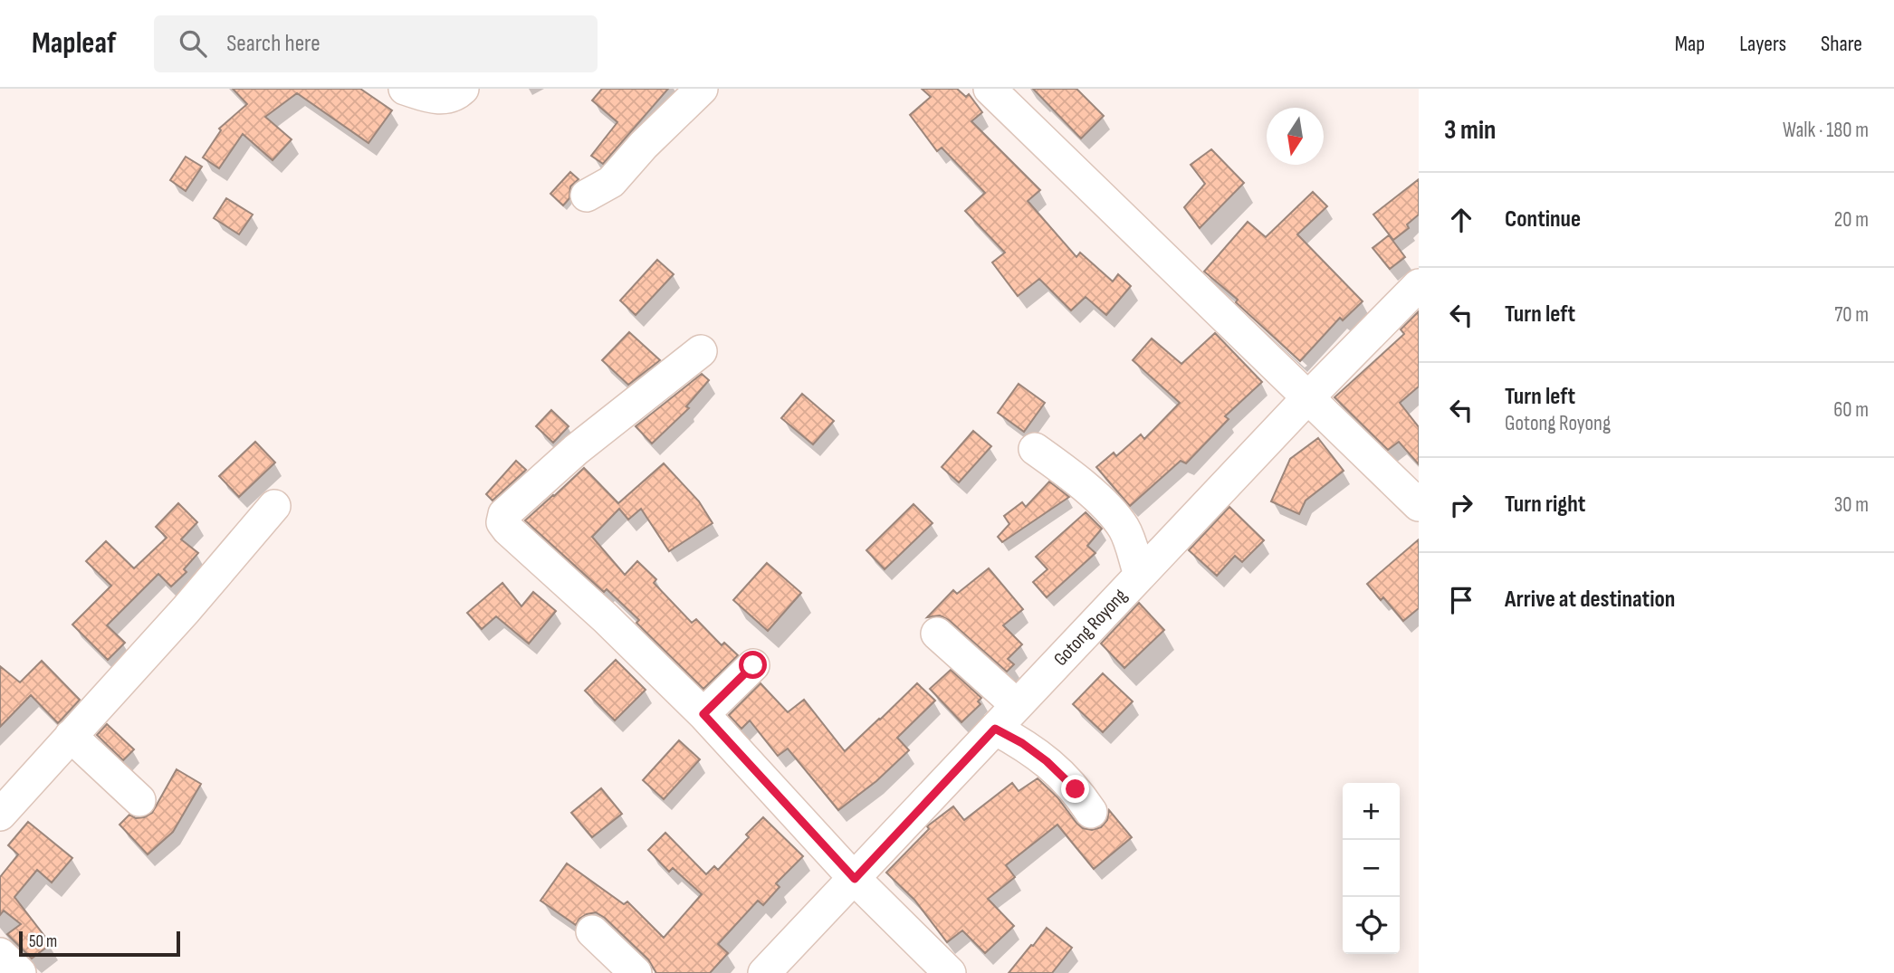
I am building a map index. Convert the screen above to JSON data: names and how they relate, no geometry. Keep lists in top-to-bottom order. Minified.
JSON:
{"streets":{"street":["Gotong Royong"]},"scale_bar":"50 m","north":"bottom","page":{"header":"Mapleaf","search":"Search here","nav":["Map","Layers","Share"],"heading":["3 min","Walk · 180 m"],"list":[["Continue","20 m"],["Turn left","70 m"],["Turn left","Gotong Royong","60 m"],["Turn right","30 m"],"Arrive at destination"],"map_buttons":["+","−"],"scale":"50 m"}}
